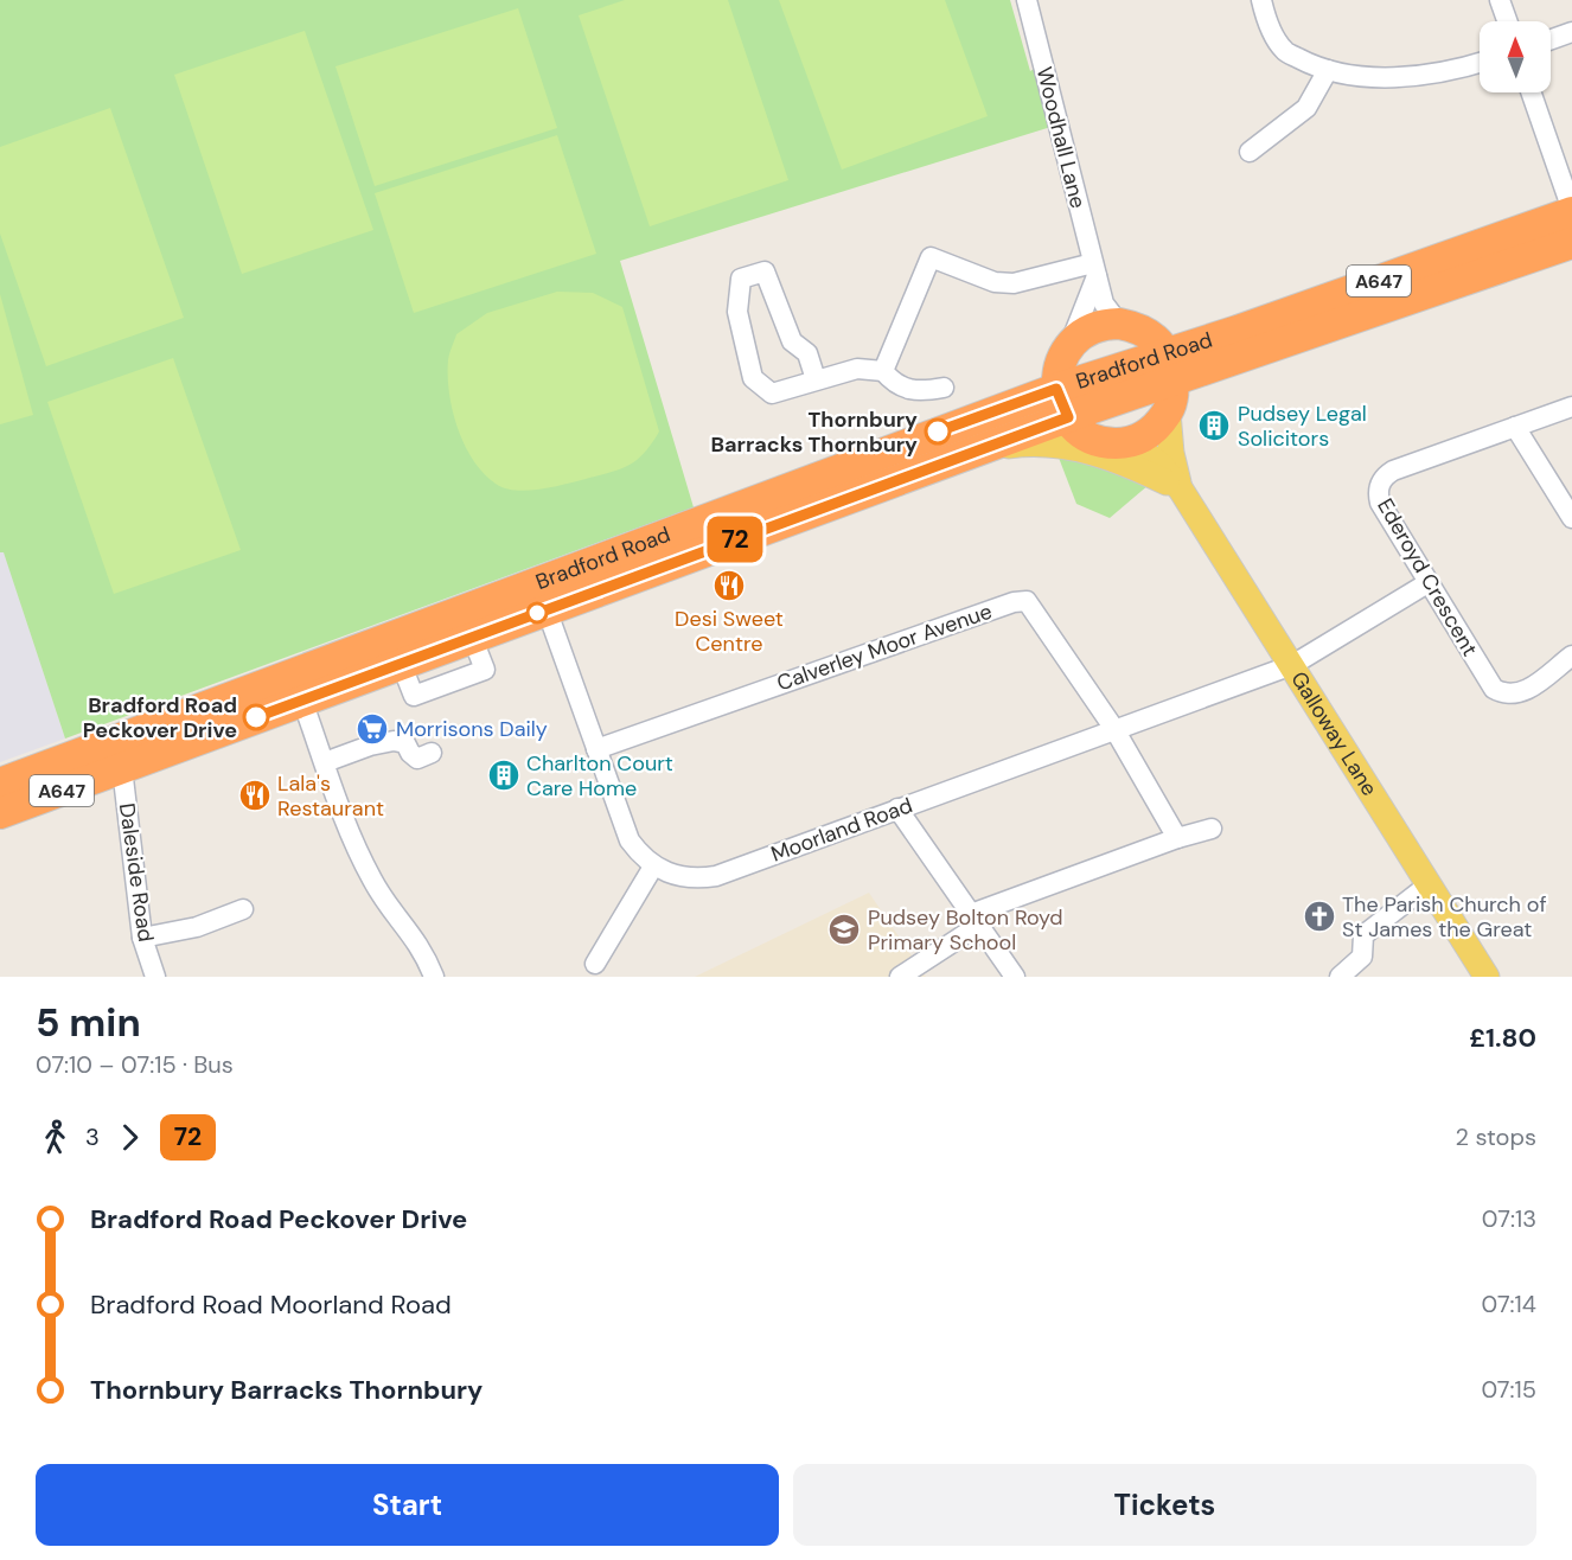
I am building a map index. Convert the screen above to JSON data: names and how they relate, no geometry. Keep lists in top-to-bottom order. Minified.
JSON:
{"streets":{"highway":["A647","Bradford Road"],"main road":["Galloway Lane"],"street":["Woodhall Lane","Ederoyd Crescent","Calverley Moor Avenue","Moorland Road","Daleside Road"]},"crossings":[["Bradford Road","Moorland Road"],["Bradford Road","Daleside Road"],["Ederoyd Crescent","Moorland Road"],["Calverley Moor Avenue","Moorland Road"],["Galloway Lane","Moorland Road"]],"places":{"building":["Pudsey Legal Solicitors","Charlton Court Care Home"],"other":["Thornbury Barracks Thornbury","Bradford Road Peckover Drive"],"restaurant":["Desi Sweet Centre","Lala's Restaurant"],"supermarket":["Morrisons Daily"],"church":["The Parish Church of St James the Great"],"school or university":["Pudsey Bolton Royd Primary School"]},"lines":["bus line 72"],"north":"top","page":{"on_map":"72","heading":["5 min","07:10 – 07:15 · Bus","£1.80"],"legs":["3","72","2 stops"],"list":[{"name":"Bradford Road Peckover Drive","value":"07:13"},{"name":"Bradford Road Moorland Road","value":"07:14"},{"name":"Thornbury Barracks Thornbury","value":"07:15"}],"buttons":["Start","Tickets"]}}
